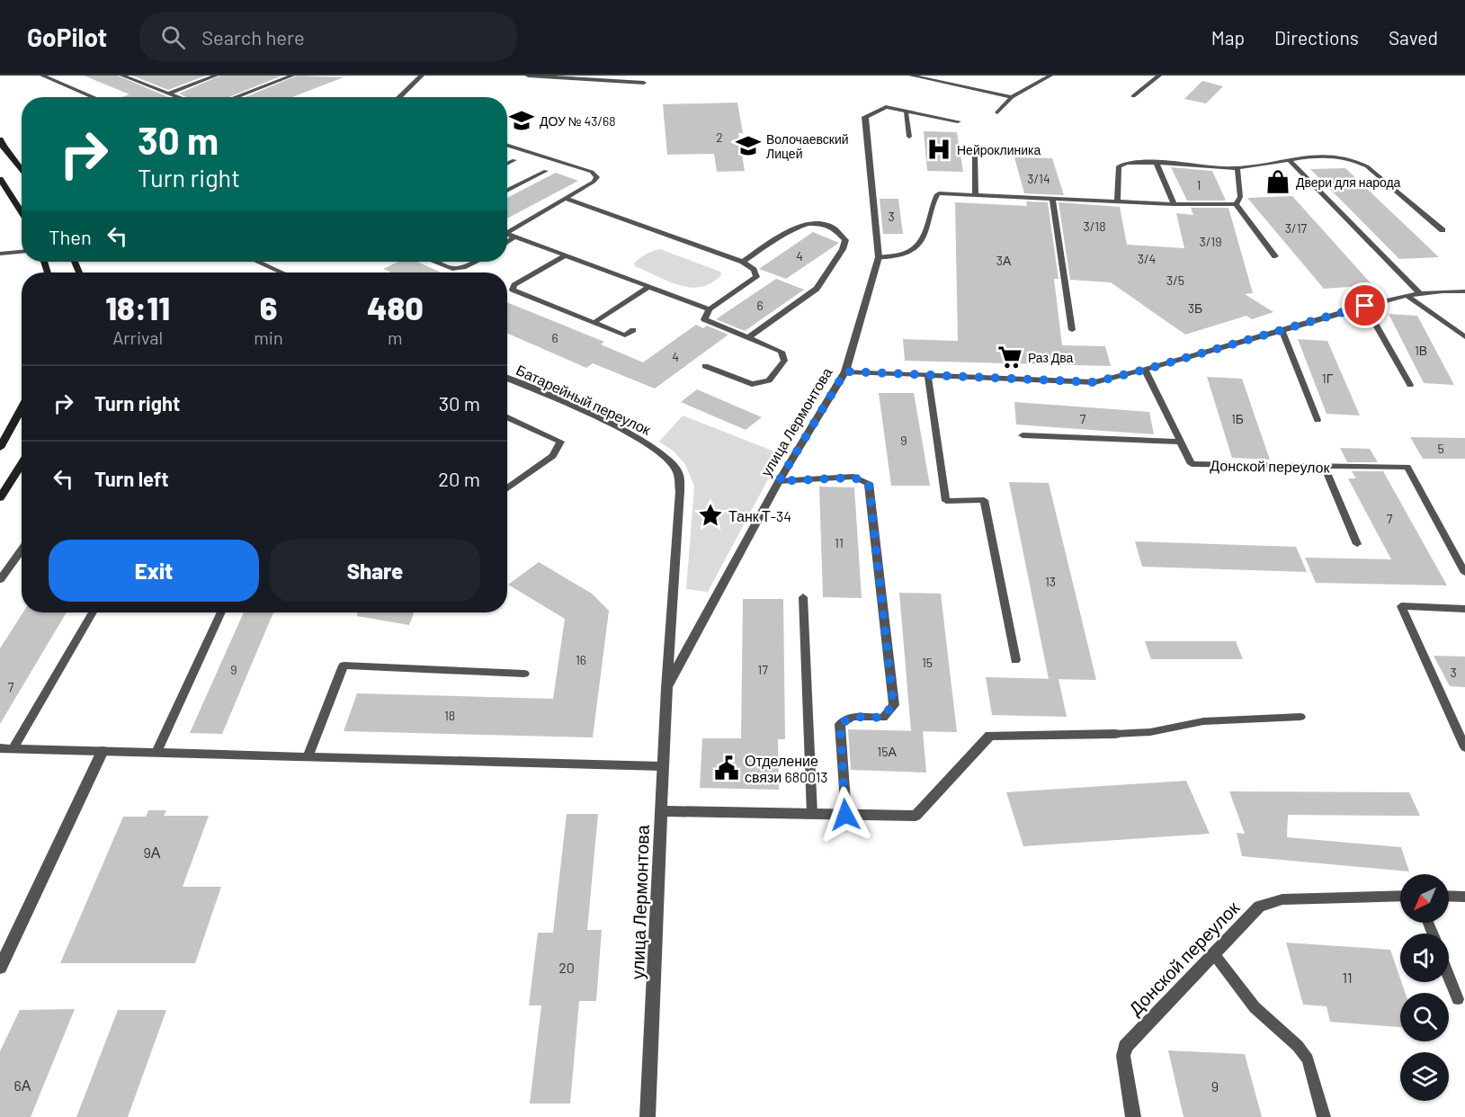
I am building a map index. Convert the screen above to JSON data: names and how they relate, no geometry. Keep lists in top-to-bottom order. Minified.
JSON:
{"streets":{"street":["Батарейный переулок","улица Лермонтова","Донской переулок"]},"crossings":[["Батарейный переулок","улица Лермонтова"]],"places":{"school or university":["ДОУ № 43/68","Волочаевский Лицей"],"hospital":["Нейроклиника"],"shop":["Двери для народа"],"supermarket":["Раз Два"],"place":["Танк Т-34"],"public building":["Отделение связи 680013"]},"house_numbers":["2","3/14","1","3","3/18","3/17","3/19","4","3/4","3А","3/5","6","3Б","6","1В","4","1Г","7","1Б","9","5","7","11","13","16","15","9","17","3","7","18","15А","9А","20","11","6А","9"],"north":"bottom left","page":{"header":"GoPilot","search":"Search here","nav":["Map","Directions","Saved"],"turn":["30 m","Turn right"],"then":"Then","eta":["18:11","Arrival","6","min","480","m"],"list":[{"name":"Turn right","value":"30 m"},{"name":"Turn left","value":"20 m"}],"buttons":["Exit","Share"]}}
